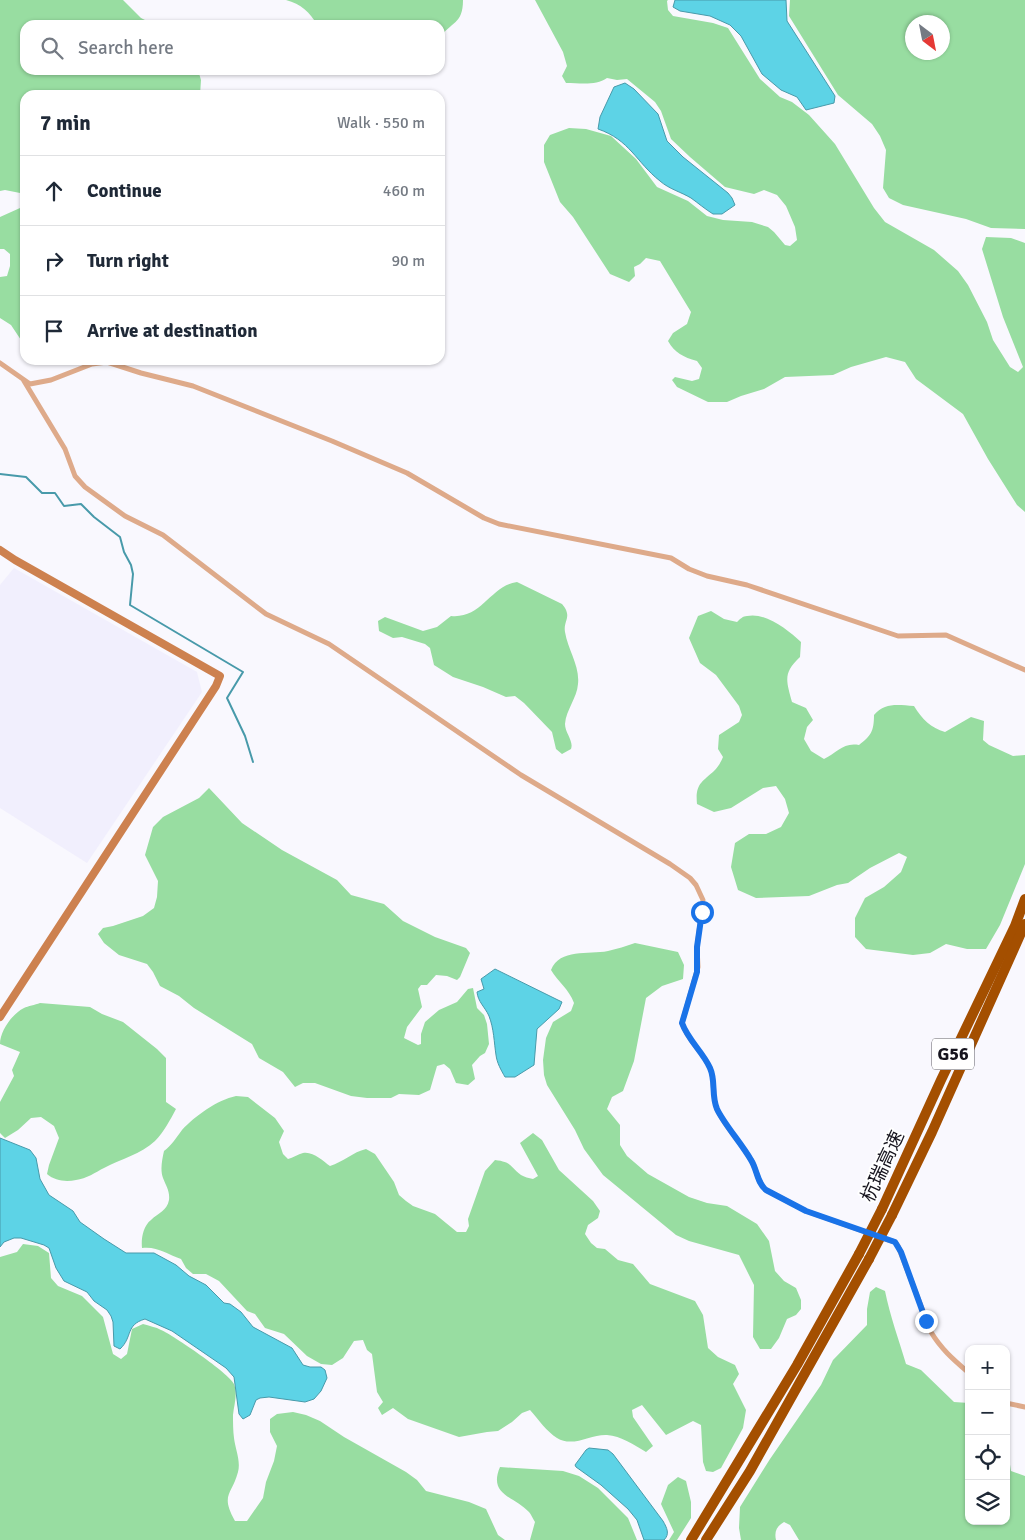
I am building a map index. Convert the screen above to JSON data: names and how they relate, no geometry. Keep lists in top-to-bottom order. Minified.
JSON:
{"streets":{"highway":["G56","杭瑞高速"]},"north":"bottom right","page":{"search":"Search here","heading":["7 min","Walk · 550 m"],"list":[["Continue","460 m"],["Turn right","90 m"],"Arrive at destination"],"map_buttons":["+","−"]}}
